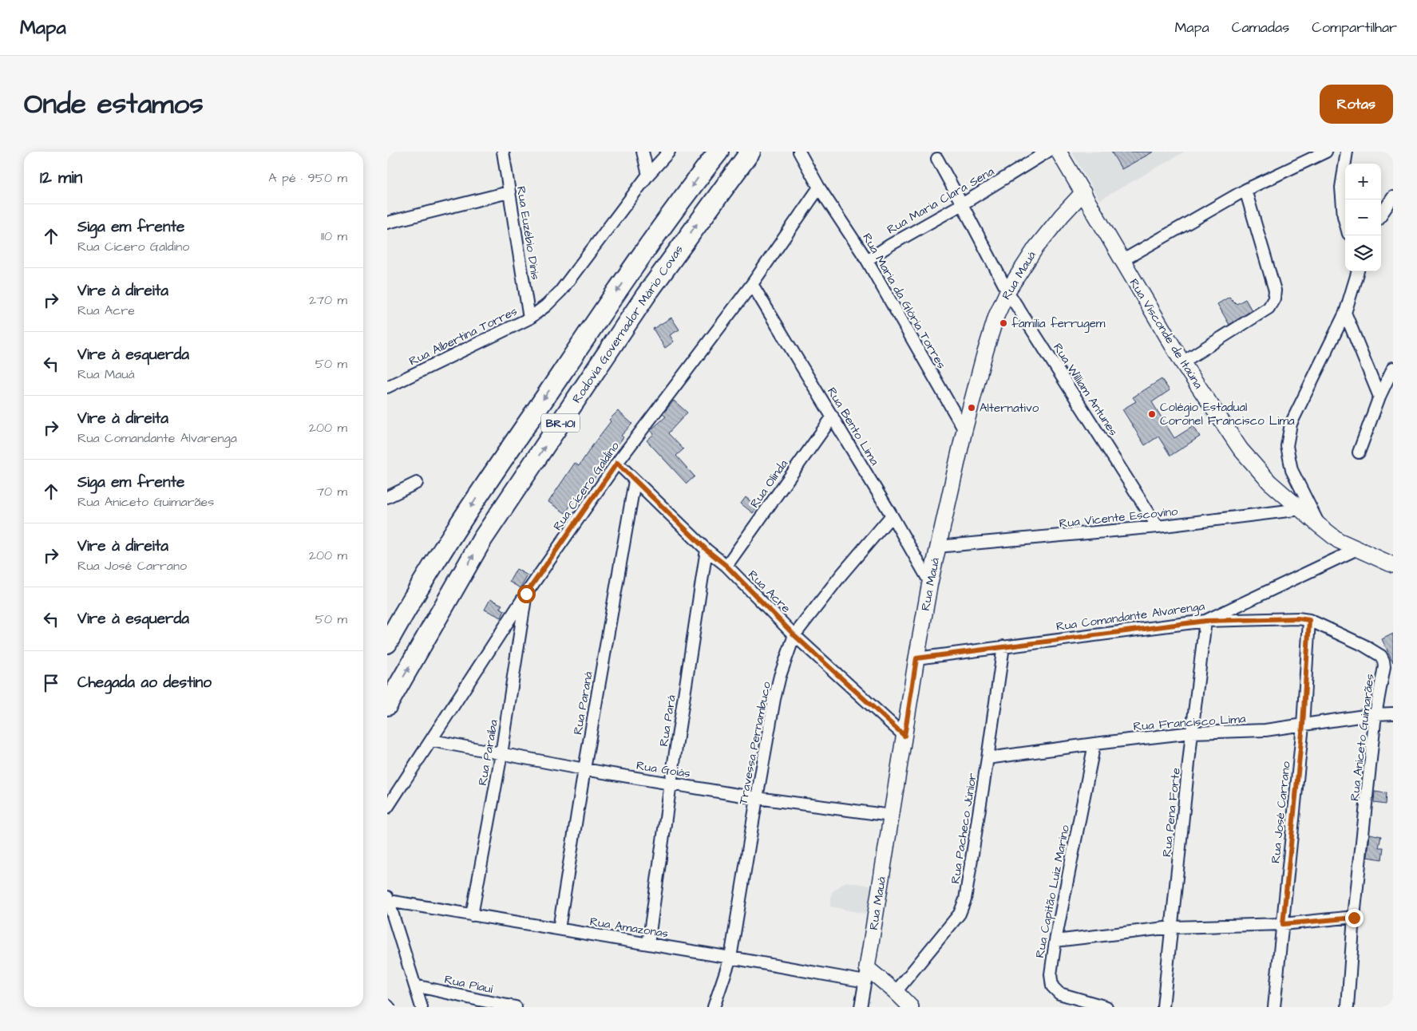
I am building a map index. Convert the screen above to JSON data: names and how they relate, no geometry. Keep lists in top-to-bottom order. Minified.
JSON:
{"streets":{"highway":["Rodovia Governador Mário Covas","BR-101"],"street":["Rua Maria Clara Sena","Rua Euzébio Dinis","Rua Mauá","Rua Maria da Glória Torres","Rua Visconde de Itaúna","Rua Albertina Torres","Rua William Antunes","Rua Bento Lima","Rua Olinda","Rua Cícero Galdino","Rua Vicente Escovino","Rua Acre","Rua Comandante Alvarenga","Rua Paraná","Rua Pará","Rua Francisco Lima","Rua Aniceto Guimarães","Travessa Pernambuco","Rua Paraíba","Rua Goiás","Rua Pena Forte","Rua José Carrano","Rua Pacheco Júnior","Rua Capitão Luiz Marino","Rua Amazonas","Rua Piauí"]},"crossings":[["Rua Maria Clara Sena","Rua Maria da Glória Torres"],["Rua Maria Clara Sena","Rua William Antunes"],["Rua Euzébio Dinis","Rua Albertina Torres"],["Rua Mauá","Rua Maria da Glória Torres"],["Rua Mauá","Rua Visconde de Itaúna"],["Rua Mauá","Rua William Antunes"],["Rua Mauá","Rua Bento Lima"],["Rua Mauá","Rua Vicente Escovino"],["Rua Mauá","Rua Acre"],["Rua Mauá","Rua Comandante Alvarenga"],["Rua Mauá","Rua Goiás"],["Rua Mauá","Rua Amazonas"],["Rua Maria da Glória Torres","Rua Cícero Galdino"],["Rua Visconde de Itaúna","Rua Vicente Escovino"],["Rua Visconde de Itaúna","Rua Comandante Alvarenga"],["Rua William Antunes","Rua Vicente Escovino"],["Rua Bento Lima","Rua Olinda"],["Rua Bento Lima","Rua Cícero Galdino"],["Rua Bento Lima","Travessa Pernambuco"],["Rua Olinda","Rua Acre"],["Rua Cícero Galdino","Rua Acre"],["Rua Cícero Galdino","Rua Paraíba"],["Rua Cícero Galdino","Rua Goiás"],["Rua Acre","Rua Paraná"],["Rua Acre","Rua Pará"],["Rua Acre","Travessa Pernambuco"],["Rua Comandante Alvarenga","Rua Aniceto Guimarães"],["Rua Comandante Alvarenga","Rua Pena Forte"],["Rua Comandante Alvarenga","Rua Pacheco Júnior"],["Rua Paraná","Rua Goiás"],["Rua Paraná","Rua Amazonas"],["Rua Pará","Rua Goiás"],["Rua Pará","Rua Amazonas"],["Rua Francisco Lima","Rua Aniceto Guimarães"],["Rua Francisco Lima","Rua Pena Forte"],["Rua Francisco Lima","Rua José Carrano"],["Rua Francisco Lima","Rua Pacheco Júnior"],["Rua Francisco Lima","Rua Capitão Luiz Marino"],["Rua Aniceto Guimarães","Rua Pena Forte"],["Rua Aniceto Guimarães","Rua José Carrano"],["Travessa Pernambuco","Rua Goiás"],["Travessa Pernambuco","Rua Amazonas"],["Rua Paraíba","Rua Goiás"],["Rua Paraíba","Rua Amazonas"]],"places":["familia ferrugem","Alternativo","Colégio Estadual Coronel Francisco Lima"],"page":{"header":"Mapa","nav":["Mapa","Camadas","Compartilhar"],"title":"Onde estamos","buttons":"Rotas","heading":["12 min","A pé · 950 m"],"map_buttons":["+","−"],"list":[["Siga em frente","Rua Cícero Galdino","110 m"],["Vire à direita","Rua Acre","270 m"],["Vire à esquerda","Rua Mauá","50 m"],["Vire à direita","Rua Comandante Alvarenga","200 m"],["Siga em frente","Rua Aniceto Guimarães","70 m"],["Vire à direita","Rua José Carrano","200 m"],["Vire à esquerda","50 m"],"Chegada ao destino"]}}
